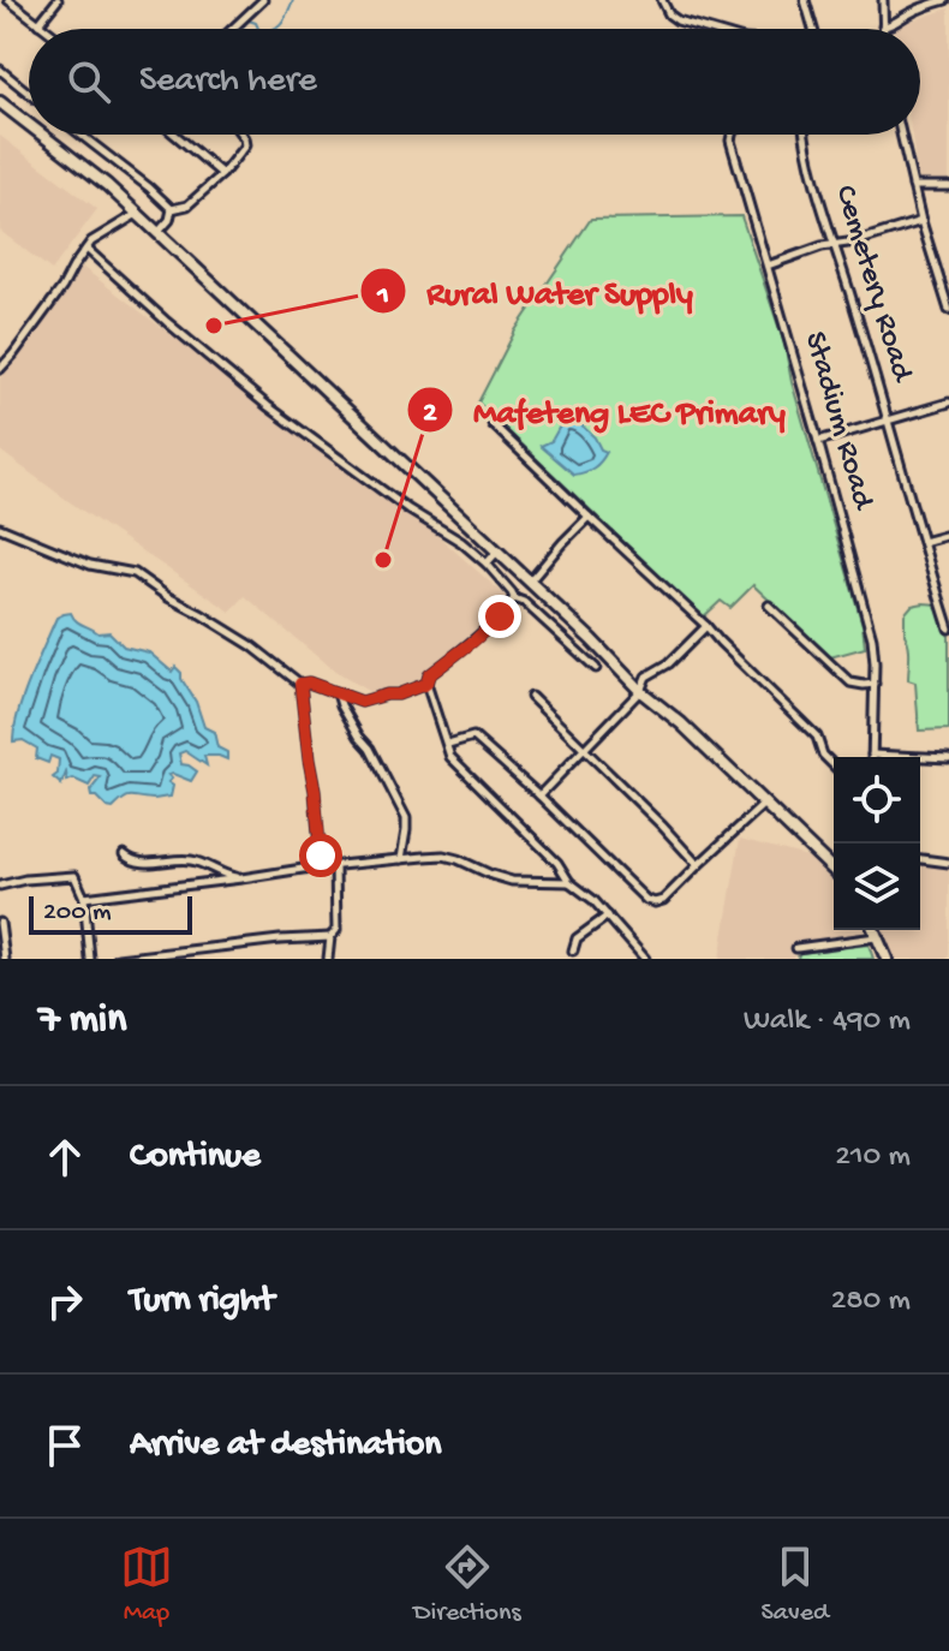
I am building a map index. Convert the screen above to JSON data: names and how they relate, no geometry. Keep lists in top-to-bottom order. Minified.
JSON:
{"streets":{"street":["Cemetery Road","Stadium Road"]},"places":["Rural Water Supply","Mafeteng LEC Primary"],"scale_bar":"200 m","page":{"search":"Search here","scale":"200 m","heading":["7 min","Walk · 490 m"],"list":[["Continue","210 m"],["Turn right","280 m"],"Arrive at destination"],"nav":["Map","Directions","Saved"]}}
